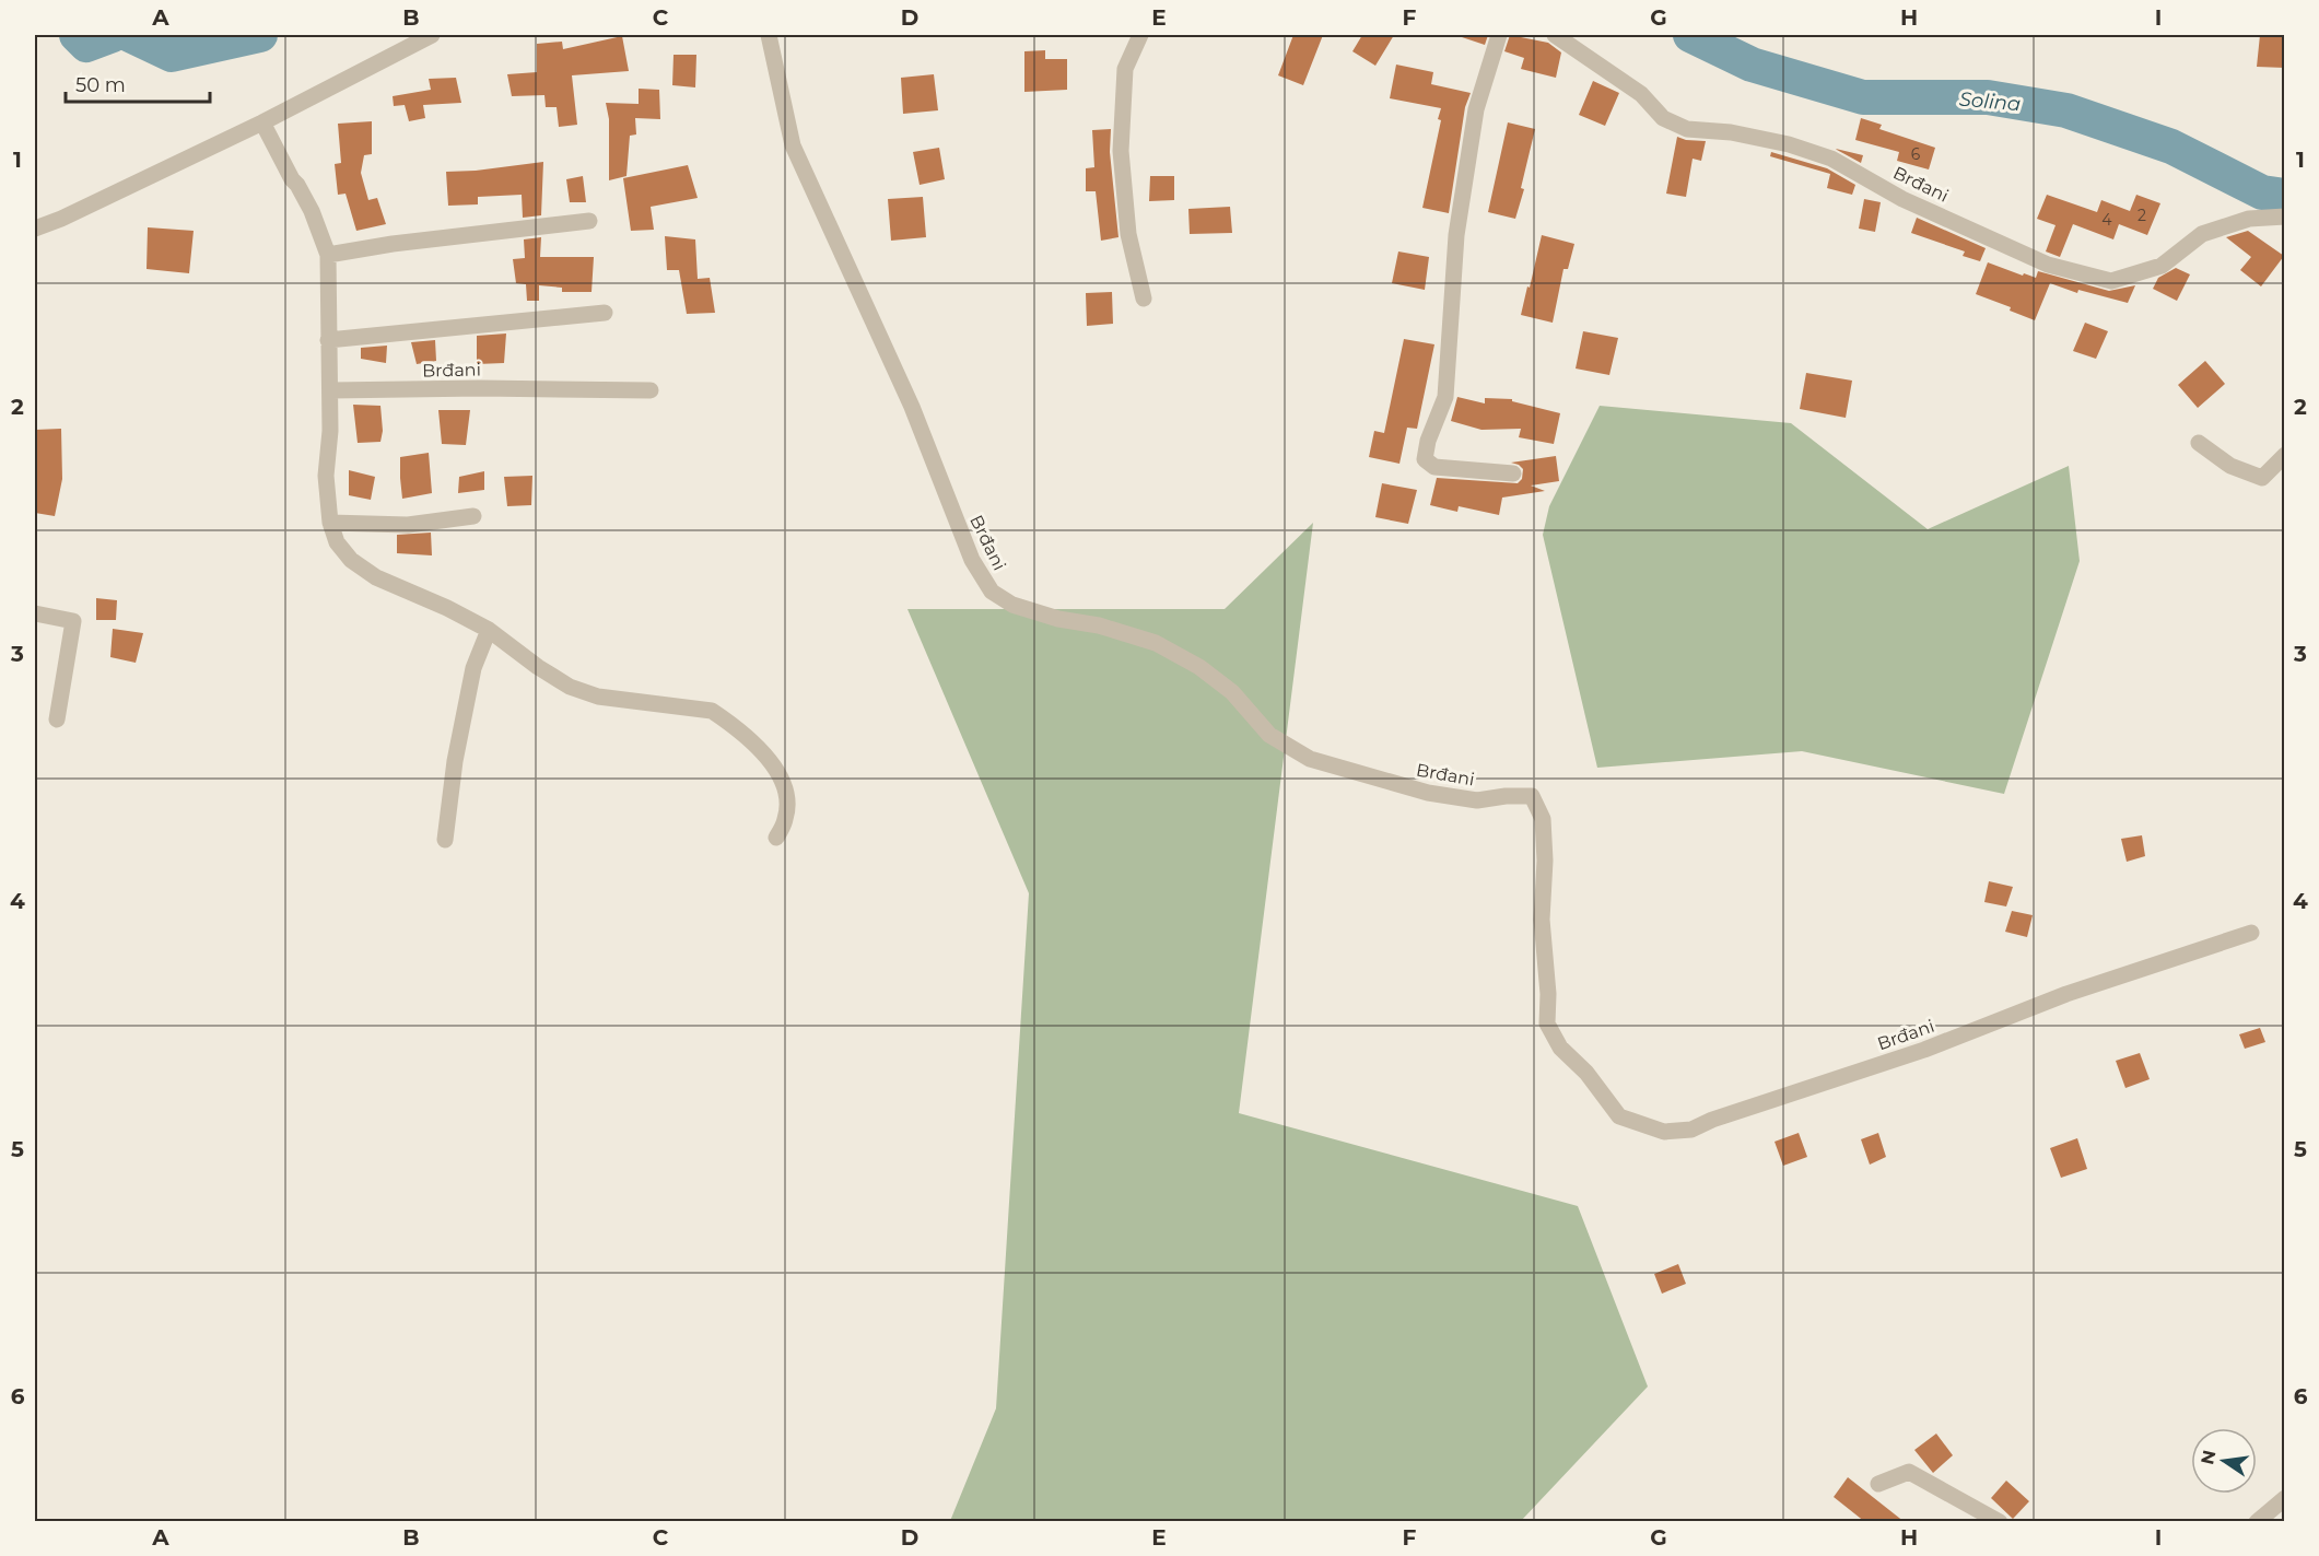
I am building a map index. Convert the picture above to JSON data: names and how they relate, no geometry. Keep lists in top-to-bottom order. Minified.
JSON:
{"streets":{"street":["Brđani"]},"water":["Solina"],"house_numbers":["6","2","4"],"scale_bar":"50 m","north":"left","grid":{"columns":["A","B","C","D","E","F","G","H","I"],"rows":["1","2","3","4","5","6"]}}
